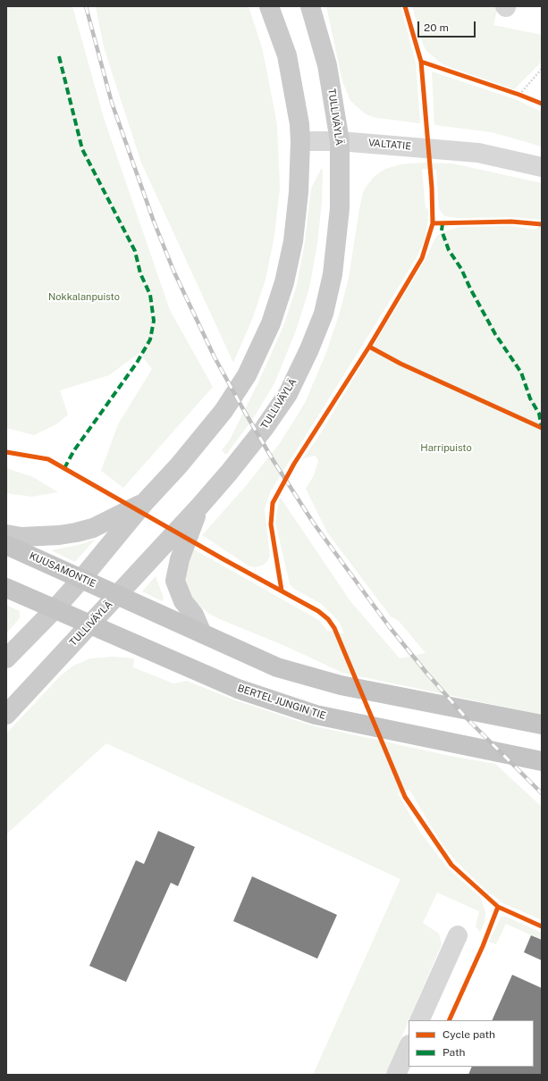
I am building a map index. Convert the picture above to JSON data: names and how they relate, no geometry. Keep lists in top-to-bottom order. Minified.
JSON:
{"streets":{"highway":["KUUSAMONTIE","BERTEL JUNGIN TIE"],"main road":["TULLIVÄYLÄ"],"street":["VALTATIE"]},"crossings":[["TULLIVÄYLÄ","VALTATIE"],["TULLIVÄYLÄ","KUUSAMONTIE"],["TULLIVÄYLÄ","BERTEL JUNGIN TIE"]],"parks":["Nokkalanpuisto","Harripuisto"],"legend":["Cycle path","Path"],"scale_bar":"20 m"}
